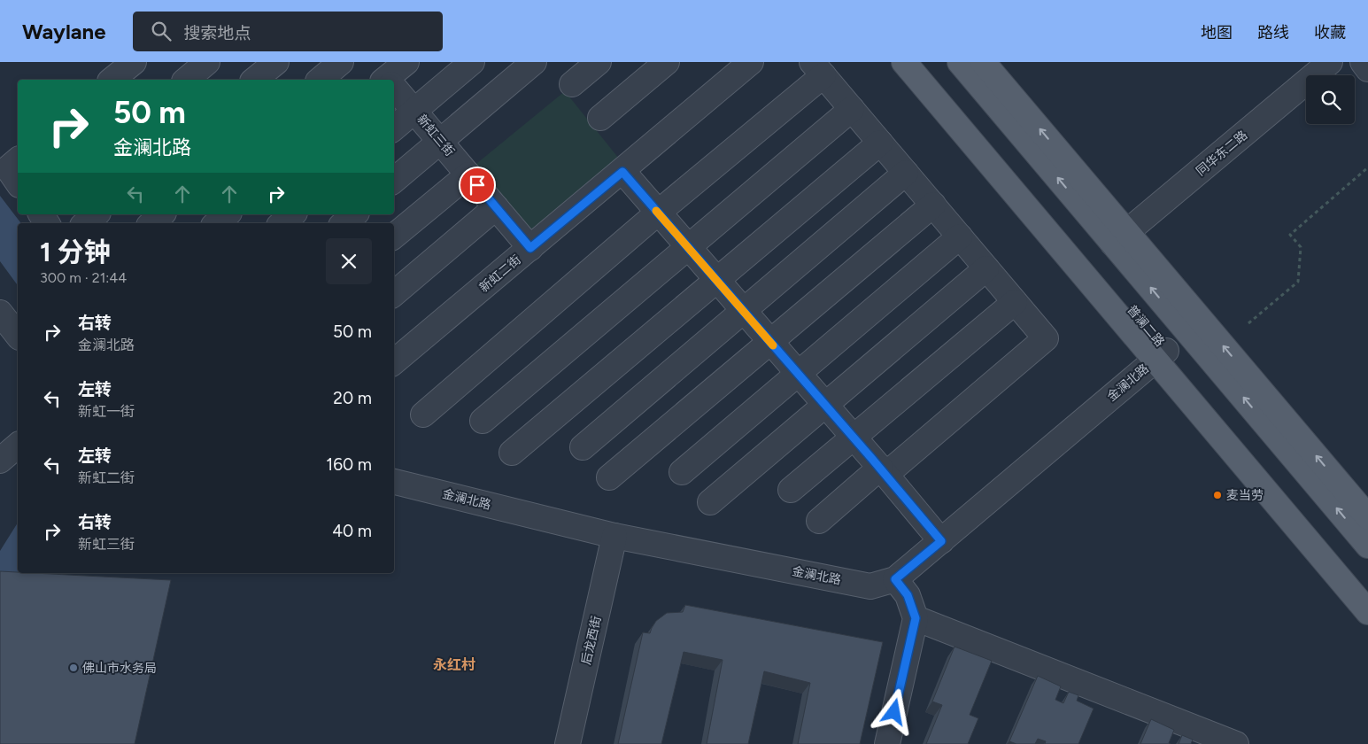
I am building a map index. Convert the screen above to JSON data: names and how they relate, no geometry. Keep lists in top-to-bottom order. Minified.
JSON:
{"streets":{"main road":["普澜二路"],"street":["新虹三街","同华东二路","新虹二街","金澜北路","后龙西街"]},"crossings":[["新虹三街","新虹二街"],["普澜二路","金澜北路"],["金澜北路","后龙西街"]],"districts":["永红村"],"places":["麦当劳","佛山市水务局"],"page":{"header":"Waylane","search":"搜索地点","nav":["地图","路线","收藏"],"turn":["50 m","金澜北路"],"heading":["1 分钟","300 m · 21:44"],"list":[{"name":"右转","note":"金澜北路","value":"50 m"},{"name":"左转","note":"新虹一街","value":"20 m"},{"name":"左转","note":"新虹二街","value":"160 m"},{"name":"右转","note":"新虹三街","value":"40 m"}]}}
